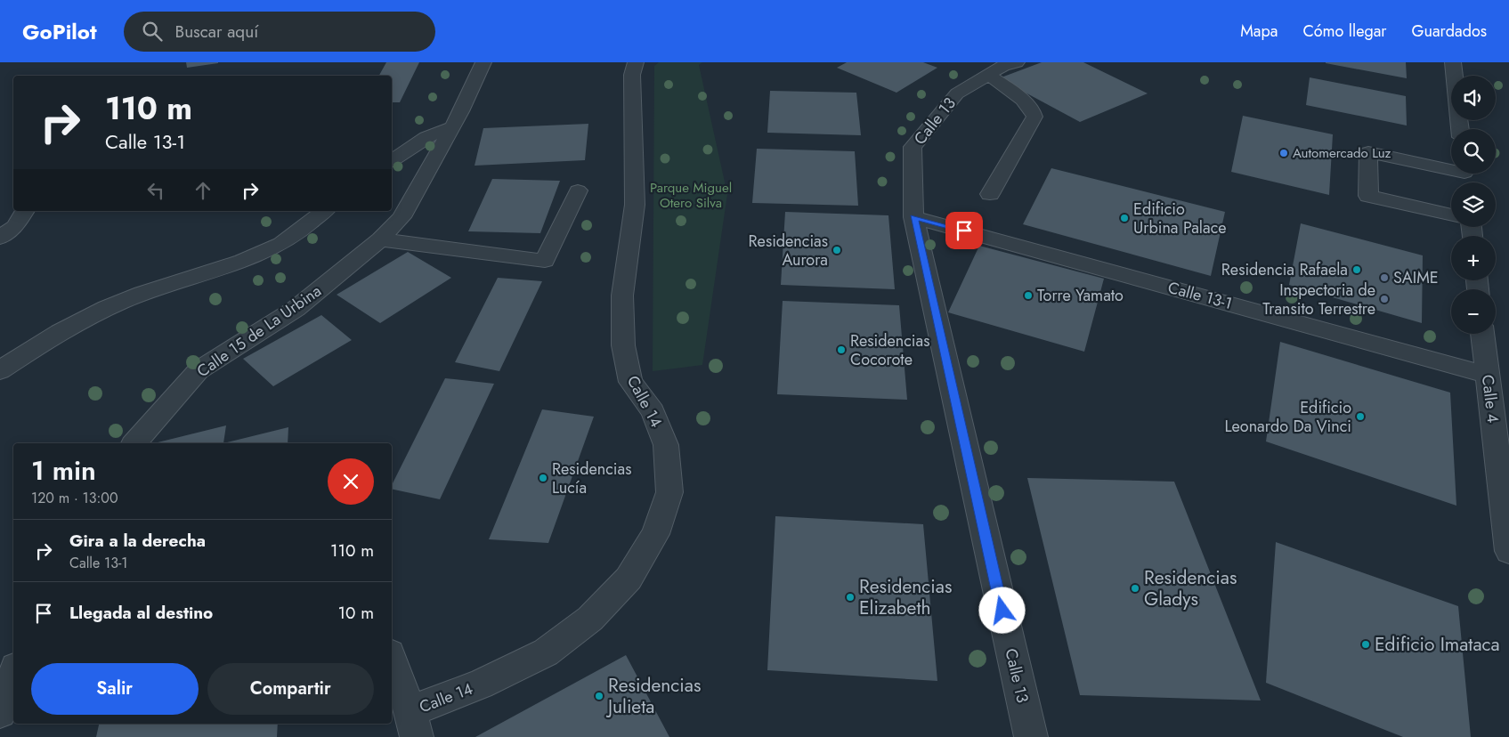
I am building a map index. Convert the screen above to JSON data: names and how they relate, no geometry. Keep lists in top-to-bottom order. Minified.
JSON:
{"streets":{"street":["Calle 13","Calle 13-1","Calle 15 de La Urbina","Calle 4","Calle 14"]},"crossings":[["Calle 13","Calle 13-1"],["Calle 13-1","Calle 4"]],"parks":["Parque Miguel Otero Silva"],"places":["Automercado Luz","Edificio Urbina Palace","Residencias Aurora","Residencia Rafaela","SAIME","Torre Yamato","Inspectoria de Transito Terrestre","Residencias Cocorote","Edificio Leonardo Da Vinci","Residencias Lucía","Residencias Gladys","Residencias Elizabeth","Edificio Imataca","Residencias Julieta"],"page":{"header":"GoPilot","search":"Buscar aquí","nav":["Mapa","Cómo llegar","Guardados"],"map_buttons":["+","−"],"turn":["110 m","Calle 13-1"],"heading":["1 min","120 m · 13:00"],"list":[{"name":"Gira a la derecha","note":"Calle 13-1","value":"110 m"},{"name":"Llegada al destino","value":"10 m"}],"buttons":["Salir","Compartir"]}}
